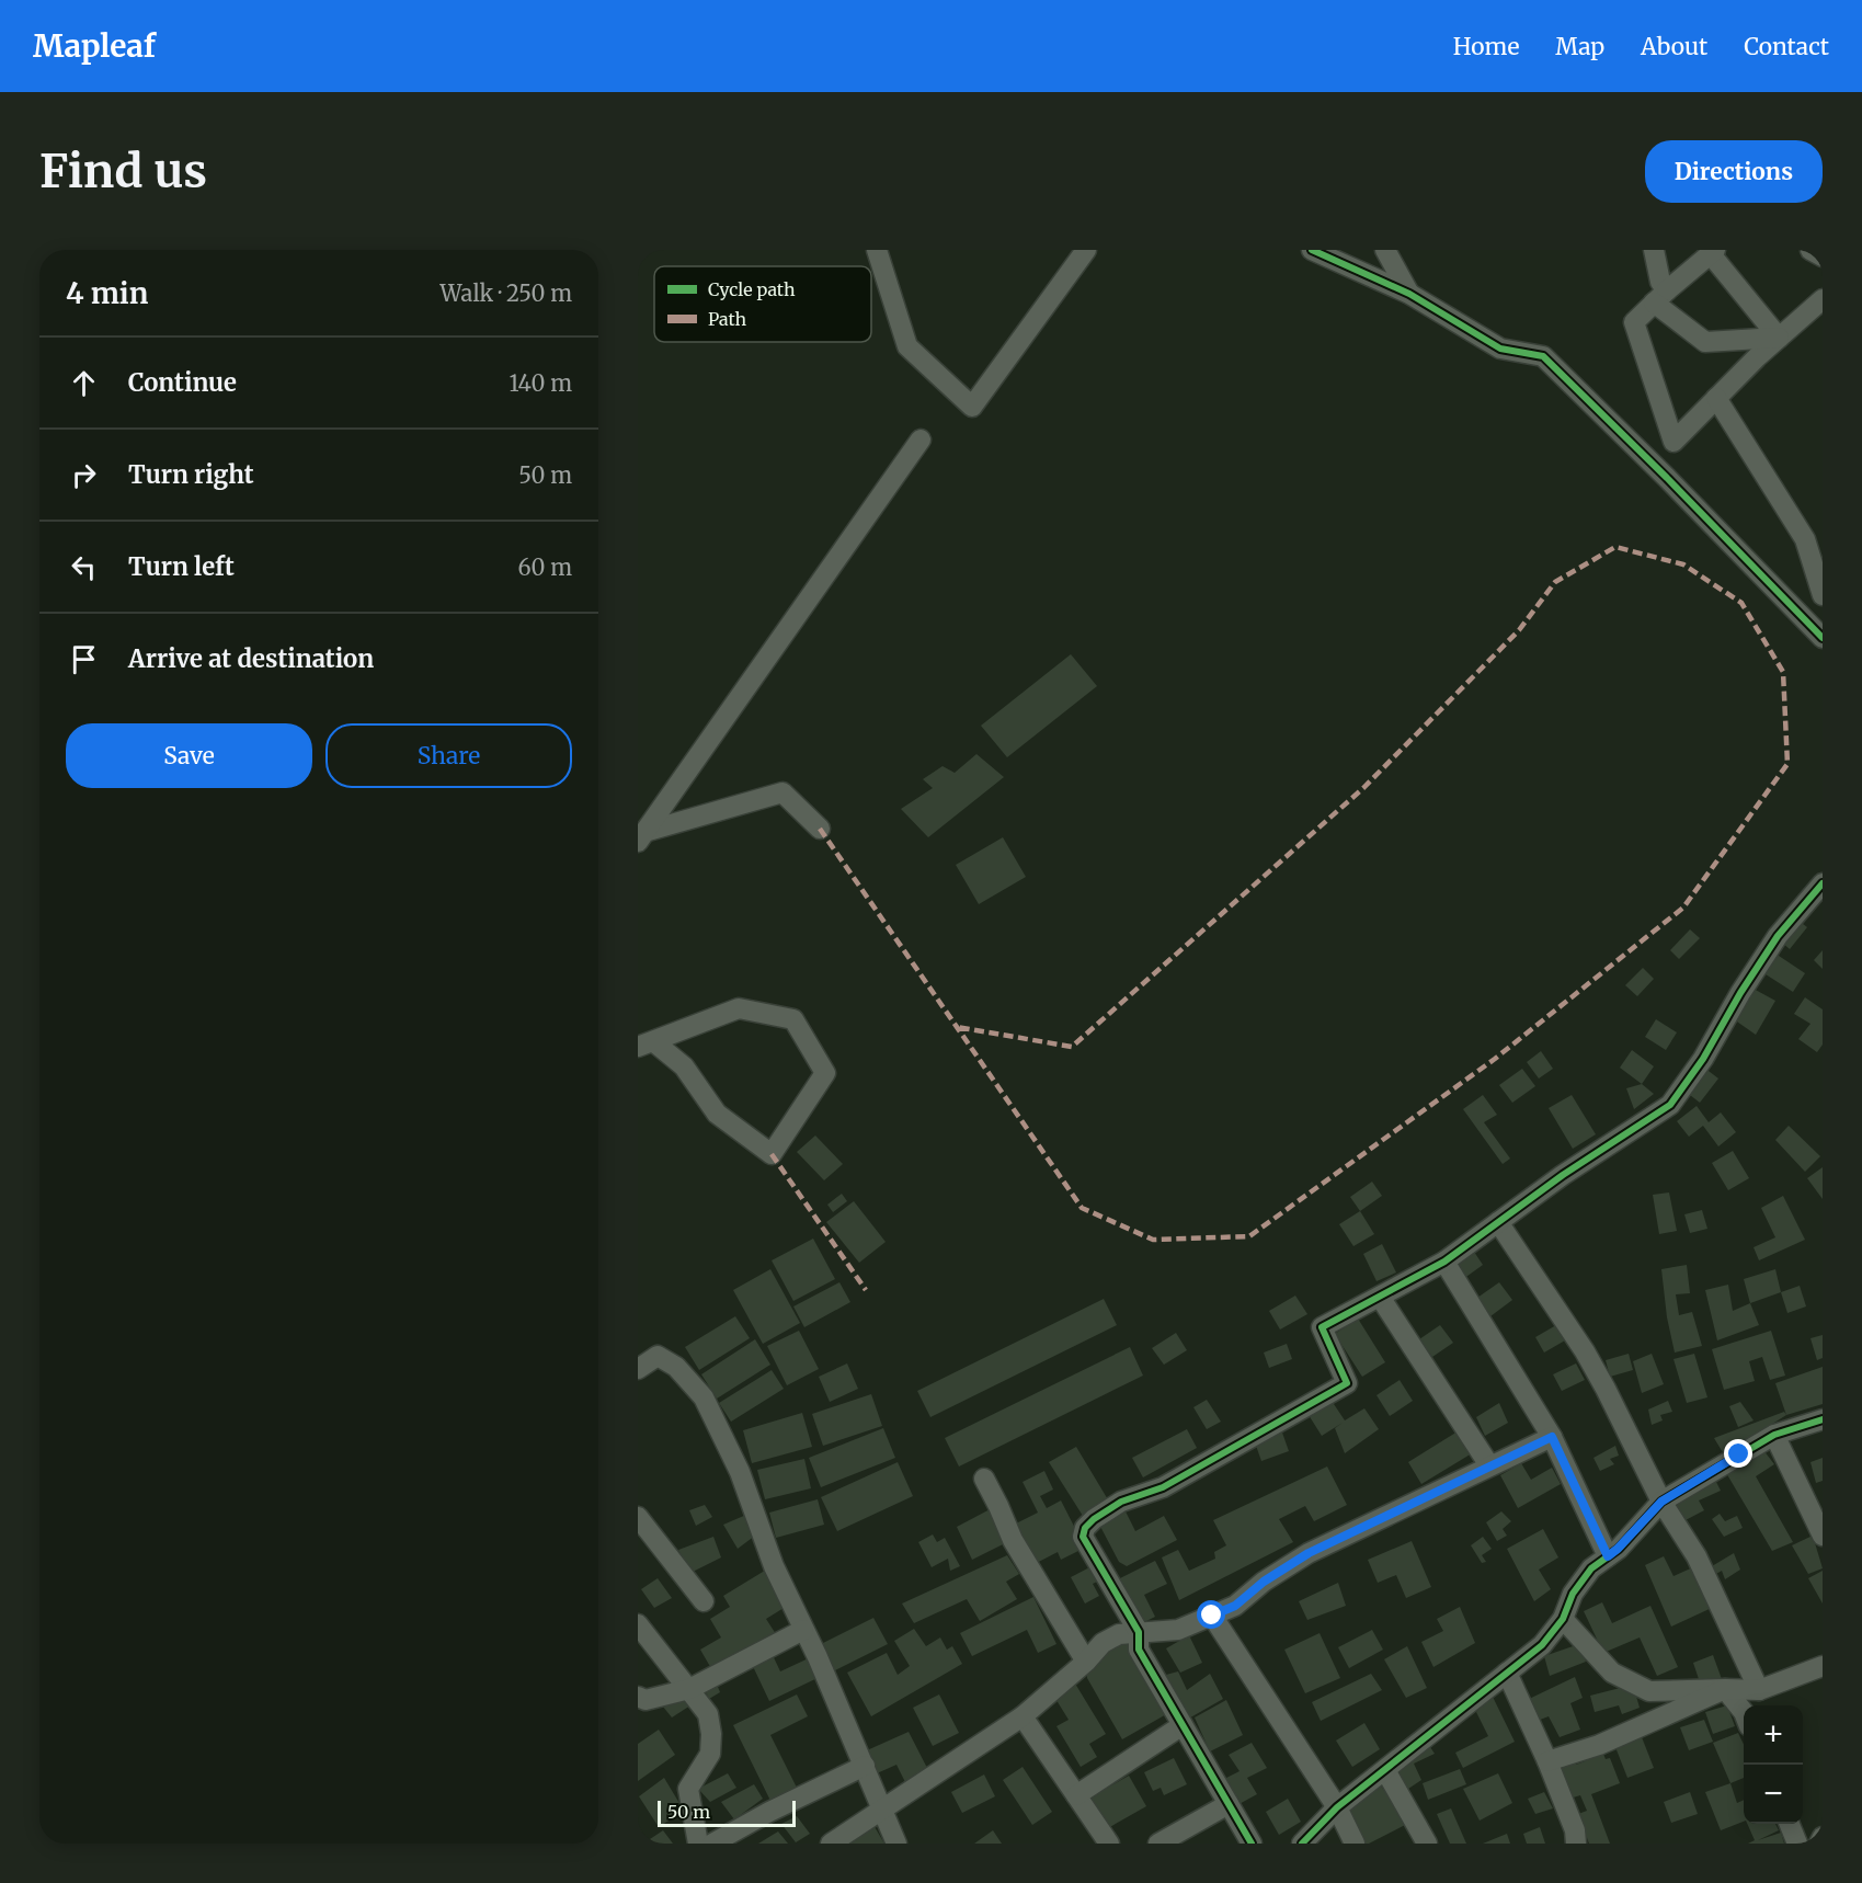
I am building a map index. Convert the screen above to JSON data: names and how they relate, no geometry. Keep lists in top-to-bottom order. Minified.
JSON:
{"legend":["Cycle path","Path"],"scale_bar":"50 m","page":{"header":"Mapleaf","nav":["Home","Map","About","Contact"],"buttons":["Directions",["Save","Share"]],"title":"Find us","heading":["4 min","Walk · 250 m"],"list":[["Continue","140 m"],["Turn right","50 m"],["Turn left","60 m"],"Arrive at destination"],"map_buttons":["+","−"],"scale":"50 m"}}
